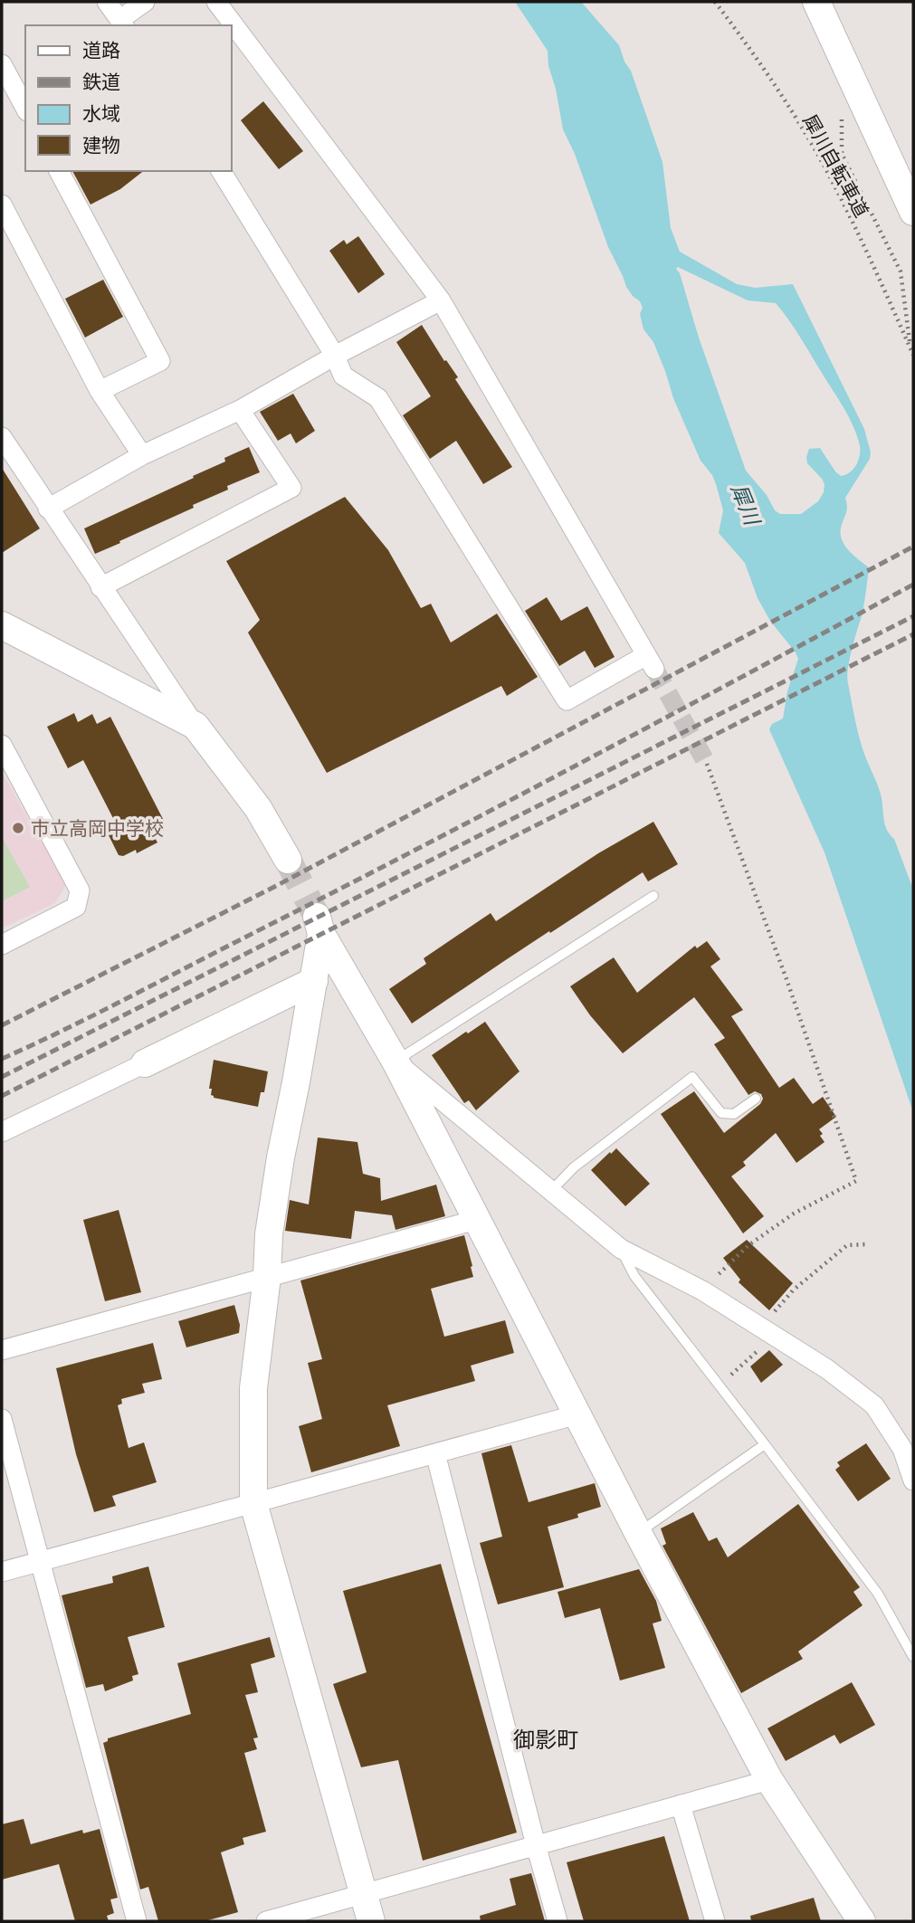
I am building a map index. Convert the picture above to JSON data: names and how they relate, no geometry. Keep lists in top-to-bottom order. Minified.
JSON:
{"streets":{"path":["犀川自転車道"]},"districts":["御影町"],"water":["犀川"],"places":["市立高岡中学校"],"legend":["道路","鉄道","水域","建物"]}
